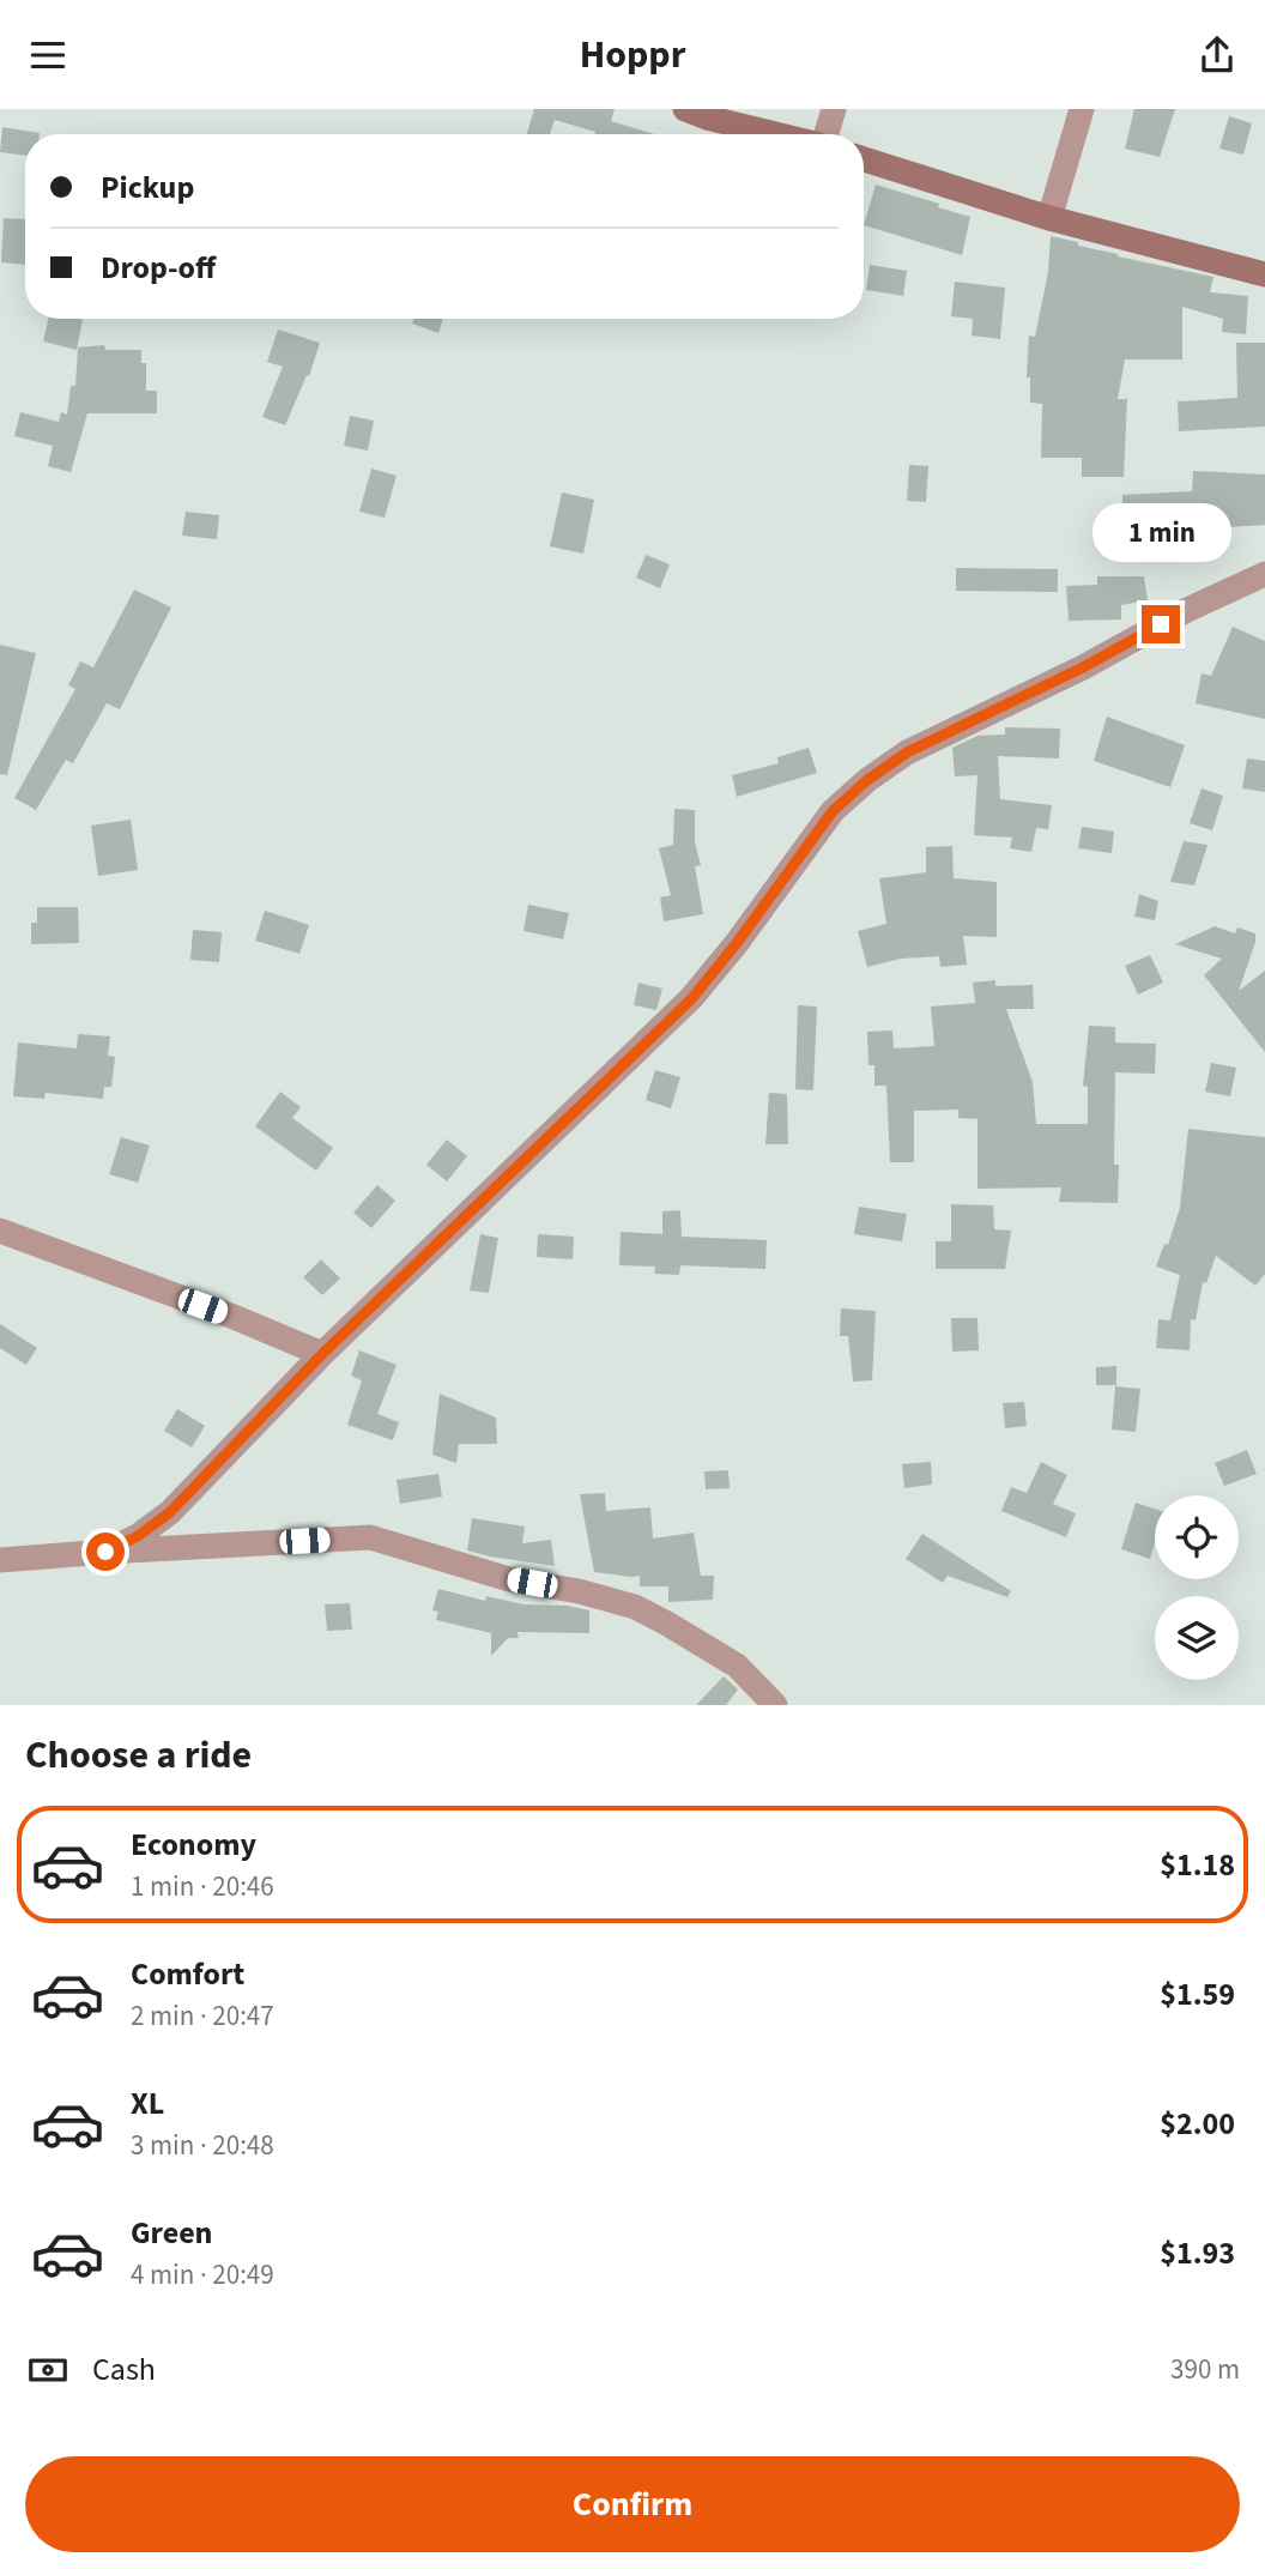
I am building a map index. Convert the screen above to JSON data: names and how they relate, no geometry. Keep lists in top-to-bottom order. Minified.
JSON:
{"page":{"header":"Hoppr","banner":["Pickup","Drop-off"],"bubble":"1 min","heading":"Choose a ride","list":[{"name":"Economy","note":"1 min · 20:46","value":"$1.18"},{"name":"Comfort","note":"2 min · 20:47","value":"$1.59"},{"name":"XL","note":"3 min · 20:48","value":"$2.00"},{"name":"Green","note":"4 min · 20:49","value":"$1.93"}],"pay":["Cash","390 m"],"buttons":"Confirm"}}
